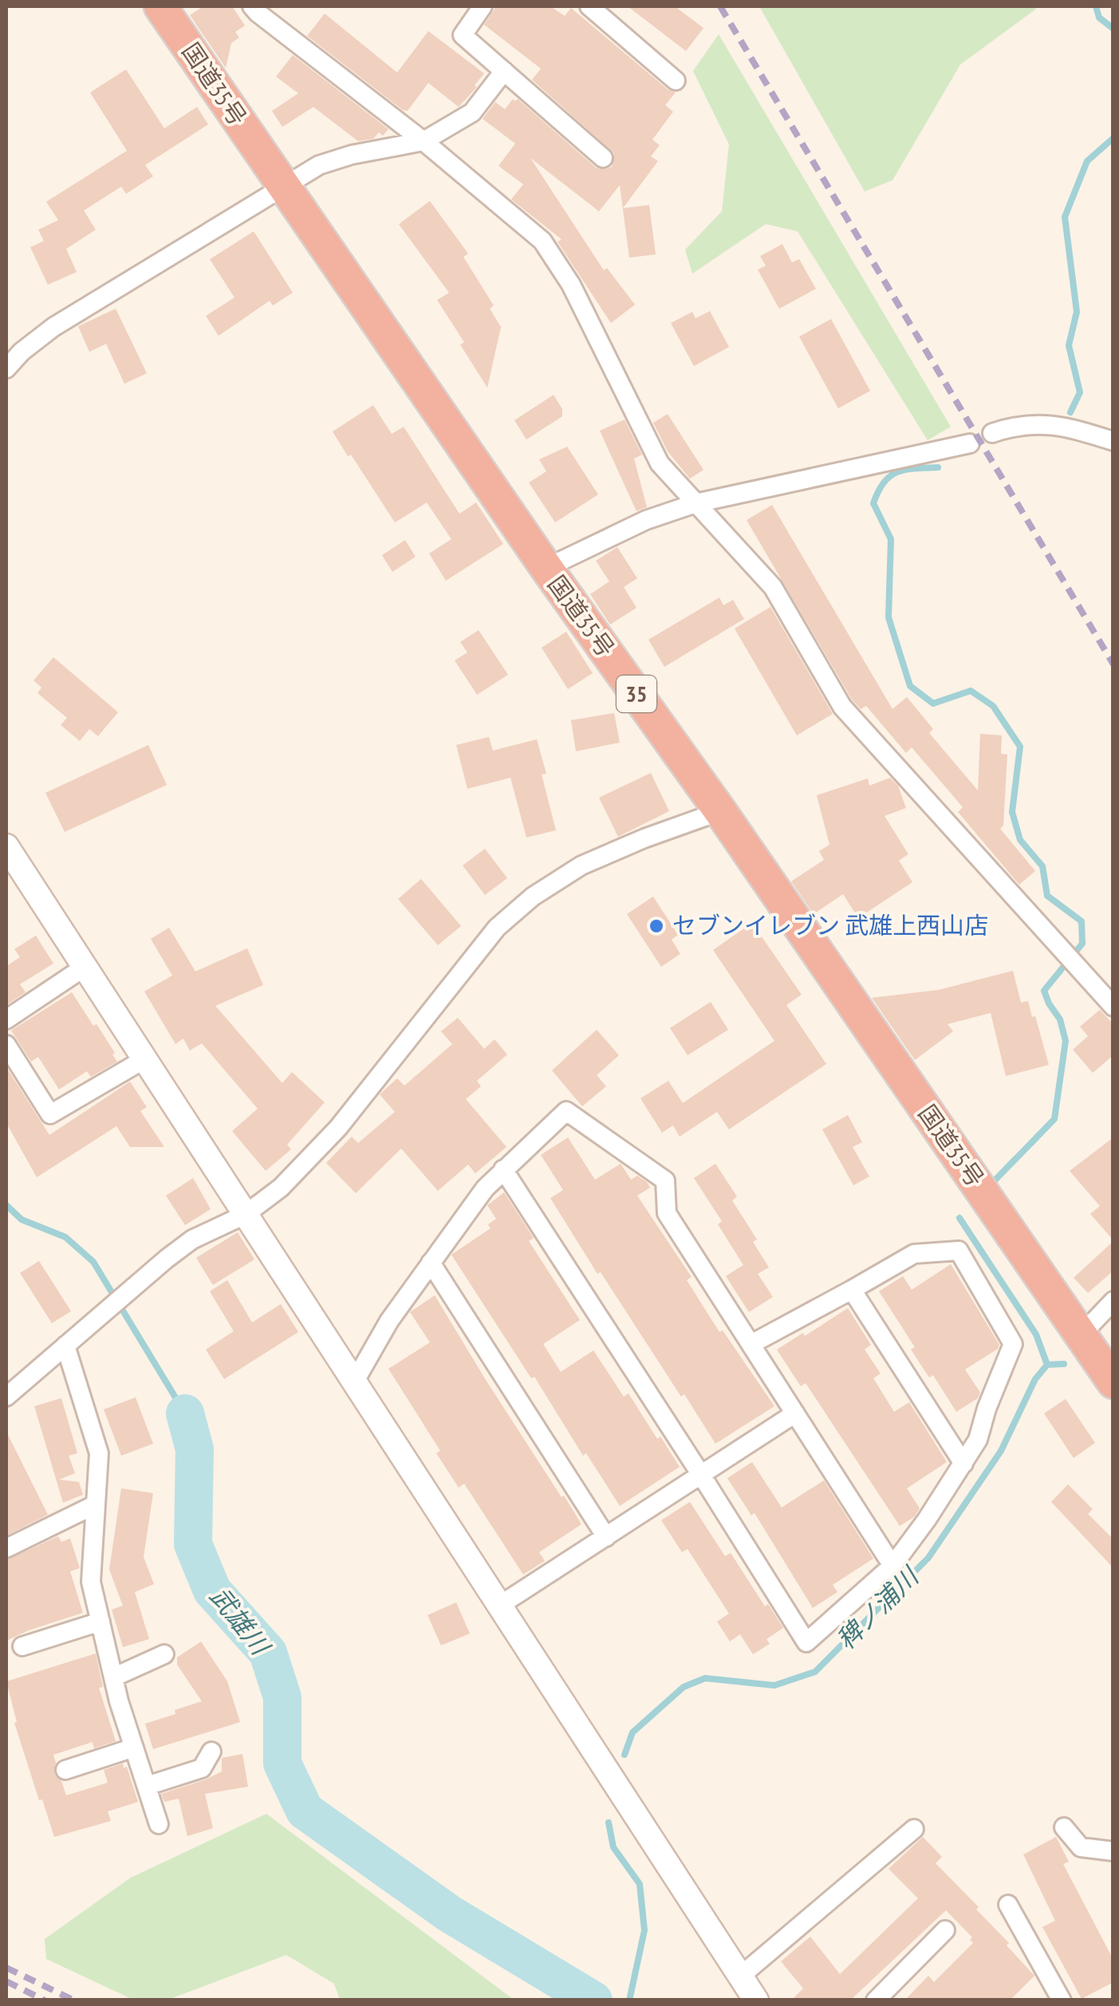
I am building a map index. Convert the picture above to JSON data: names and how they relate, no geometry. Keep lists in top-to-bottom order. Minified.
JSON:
{"streets":{"highway":["国道35号","35"]},"water":["稗ノ浦川","武雄川"],"places":["セブンイレブン 武雄上西山店"]}
